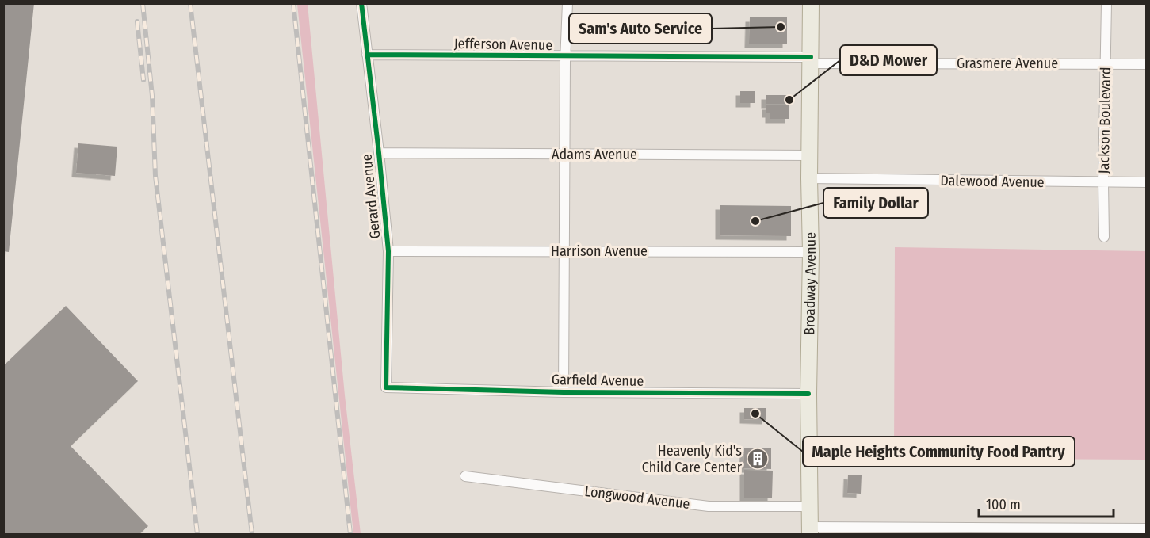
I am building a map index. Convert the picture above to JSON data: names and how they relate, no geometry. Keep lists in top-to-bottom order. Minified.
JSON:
{"streets":{"main road":["Broadway Avenue"],"street":["Jefferson Avenue","Grasmere Avenue","Jackson Boulevard","Adams Avenue","Dalewood Avenue","Gerard Avenue","Harrison Avenue","Garfield Avenue","Longwood Avenue"]},"crossings":[["Jefferson Avenue","Grasmere Avenue"],["Jefferson Avenue","Gerard Avenue"],["Jefferson Avenue","Broadway Avenue"],["Grasmere Avenue","Jackson Boulevard"],["Grasmere Avenue","Broadway Avenue"],["Jackson Boulevard","Dalewood Avenue"],["Adams Avenue","Gerard Avenue"],["Adams Avenue","Broadway Avenue"],["Dalewood Avenue","Broadway Avenue"],["Gerard Avenue","Harrison Avenue"],["Gerard Avenue","Garfield Avenue"],["Harrison Avenue","Broadway Avenue"],["Broadway Avenue","Garfield Avenue"],["Broadway Avenue","Longwood Avenue"]],"places":{"other":["Sam's Auto Service","D&D Mower","Family Dollar","Maple Heights Community Food Pantry"],"building":["Heavenly Kid's Child Care Center"]},"scale_bar":"100 m"}
